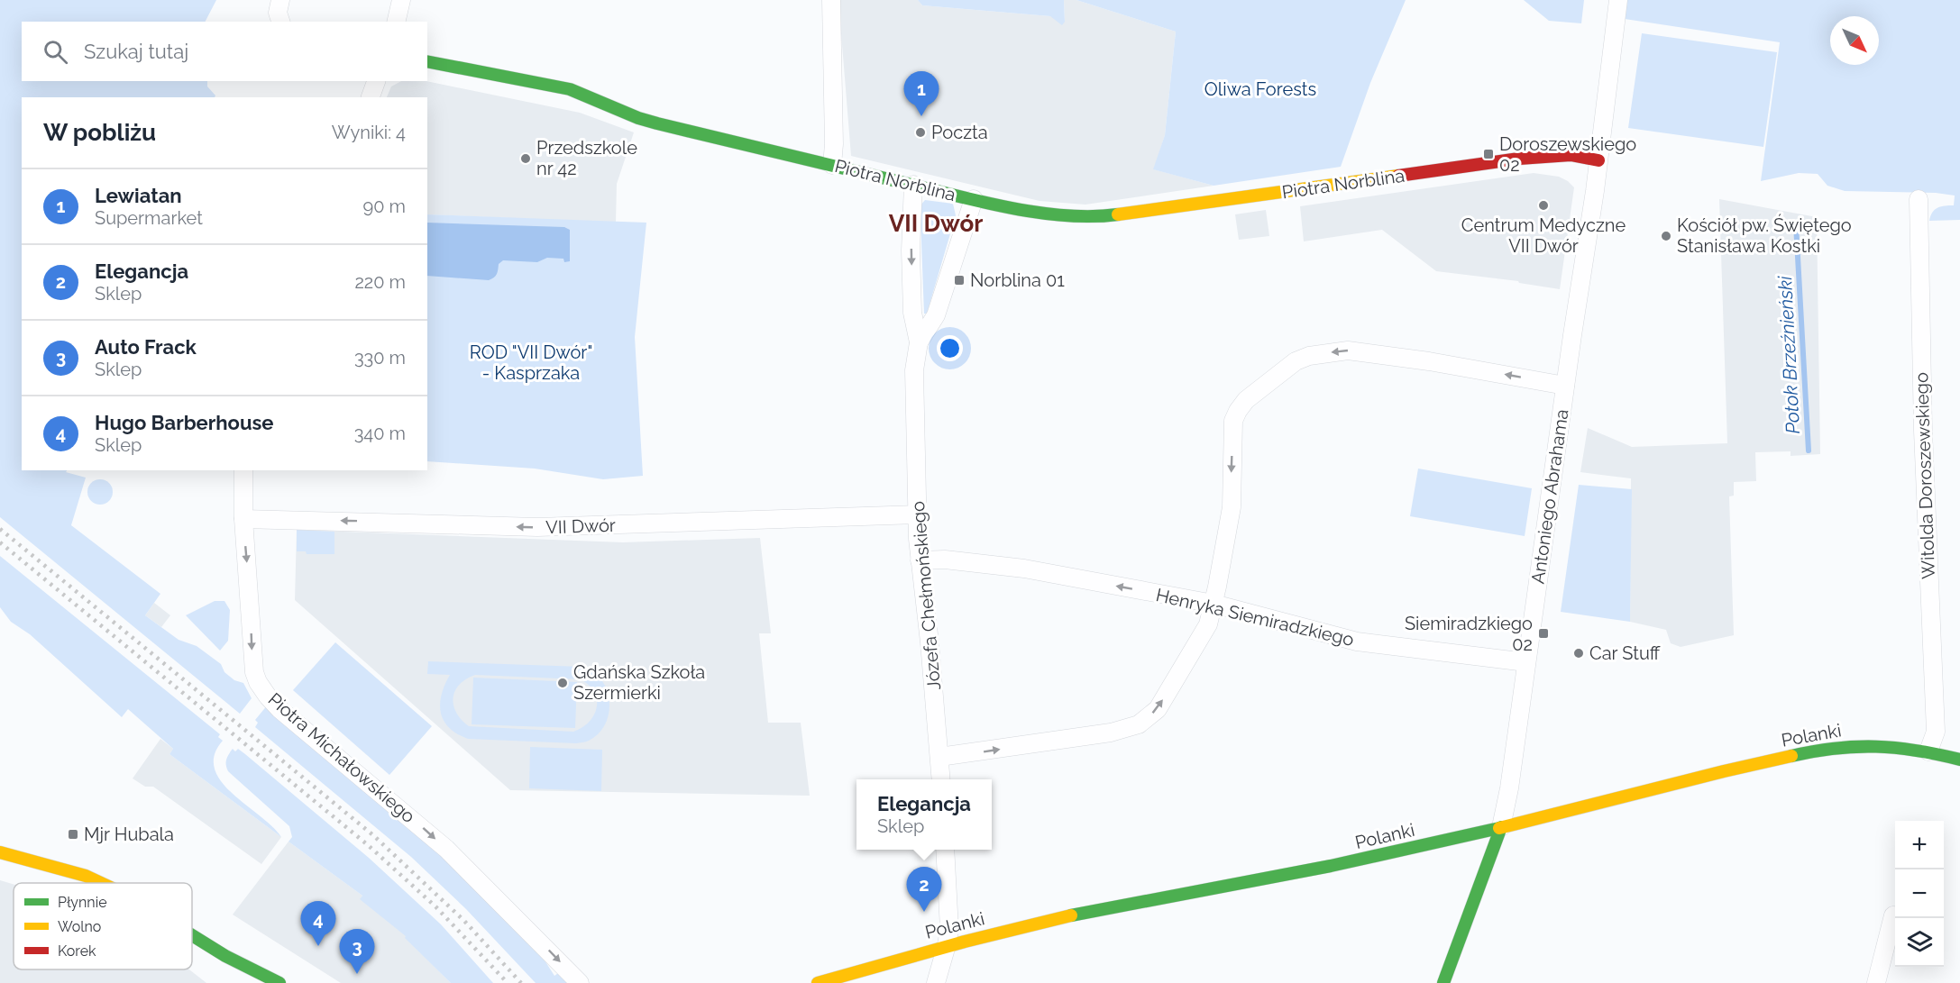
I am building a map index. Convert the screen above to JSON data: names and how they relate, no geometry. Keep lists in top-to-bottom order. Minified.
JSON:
{"streets":{"street":["Piotra Norblina","Witolda Doroszewskiego","Antoniego Abrahama","VII Dwór","Józefa Chełmońskiego","Henryka Siemiradzkiego","Polanki","Piotra Michałowskiego"]},"crossings":[["Piotra Norblina","Antoniego Abrahama"],["Piotra Norblina","Józefa Chełmońskiego"],["Witolda Doroszewskiego","Polanki"],["Antoniego Abrahama","Henryka Siemiradzkiego"],["Antoniego Abrahama","Polanki"],["VII Dwór","Józefa Chełmońskiego"],["VII Dwór","Piotra Michałowskiego"],["Józefa Chełmońskiego","Henryka Siemiradzkiego"]],"one_way":["VII Dwór","Henryka Siemiradzkiego","Piotra Michałowskiego"],"districts":["VII Dwór"],"water":["Potok Brzeźnieński"],"parks":["Oliwa Forests","ROD \"VII Dwór\" - Kasprzaka"],"places":{"other":["Poczta","Przedszkole nr 42","Centrum Medyczne VII Dwór","Kościół pw. Świętego Stanisława Kostki","Car Stuff","Gdańska Szkoła Szermierki"],"transit":["Doroszewskiego 02","Norblina 01","Siemiradzkiego 02","Mjr Hubala"]},"legend":["Płynnie","Wolno","Korek"],"north":"bottom right","page":{"search":"Szukaj tutaj","pins":["1","2","4","3"],"heading":["W pobliżu","Wyniki: 4"],"list":[{"mark":"1","name":"Lewiatan","note":"Supermarket","value":"90 m"},{"mark":"2","name":"Elegancja","note":"Sklep","value":"220 m"},{"mark":"3","name":"Auto Frack","note":"Sklep","value":"330 m"},{"mark":"4","name":"Hugo Barberhouse","note":"Sklep","value":"340 m"}],"popup":["Elegancja","Sklep"],"map_buttons":["+","−"]}}
